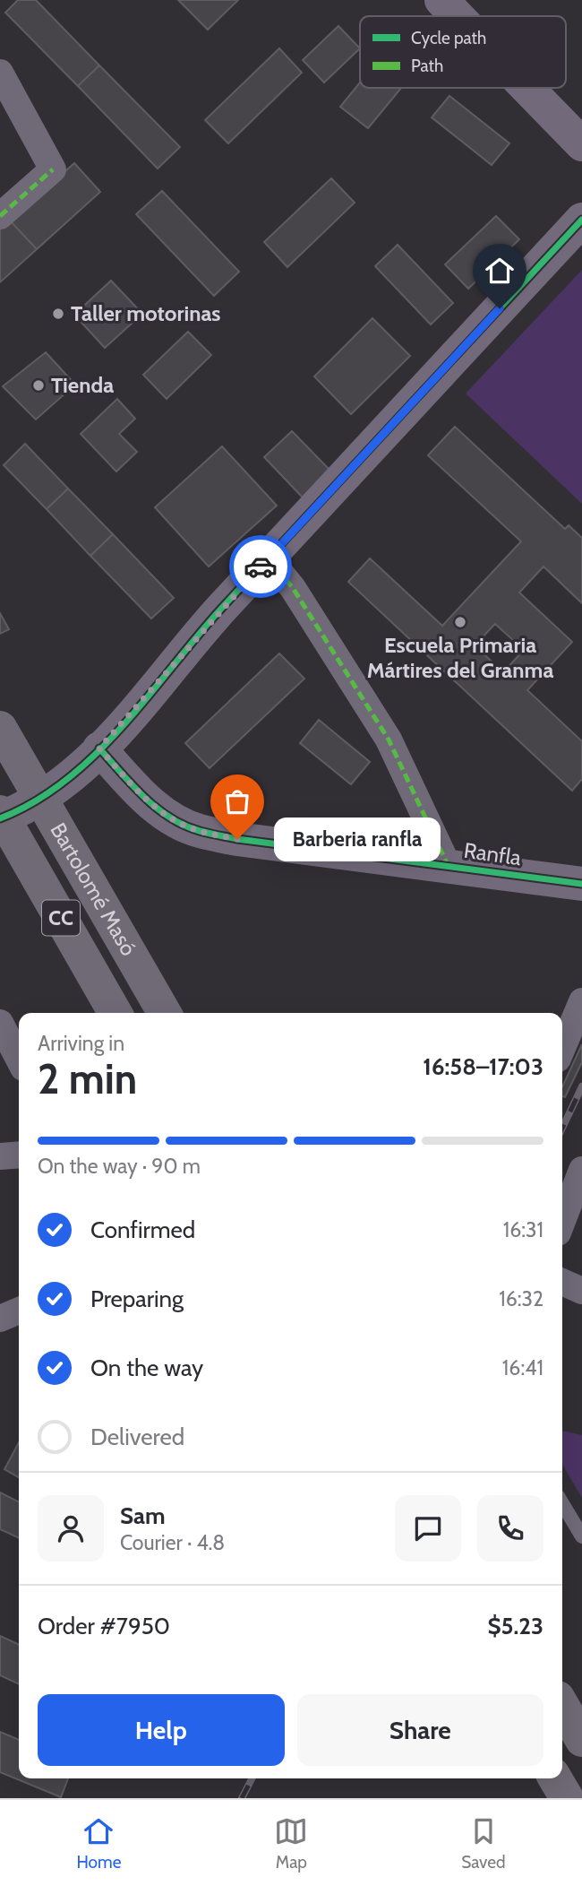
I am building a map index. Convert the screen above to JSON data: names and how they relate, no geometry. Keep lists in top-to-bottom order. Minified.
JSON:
{"streets":{"main road":["Bartolomé Masó","CC"],"street":["Ranfla"]},"places":["Taller motorinas","Tienda","Escuela Primaria Mártires del Granma","Barberia ranfla"],"legend":["Cycle path","Path"],"page":{"bubble":"Barberia ranfla","heading":["2 min","Arriving in","16:58–17:03"],"panel":["Sam","Courier · 4.8","Order #7950","$5.23"],"bar":"On the way · 90 m","list":[["Confirmed","16:31"],["Preparing","16:32"],["On the way","16:41"],"Delivered"],"buttons":["Help","Share"],"tabs":["Home","Map","Saved"]}}
